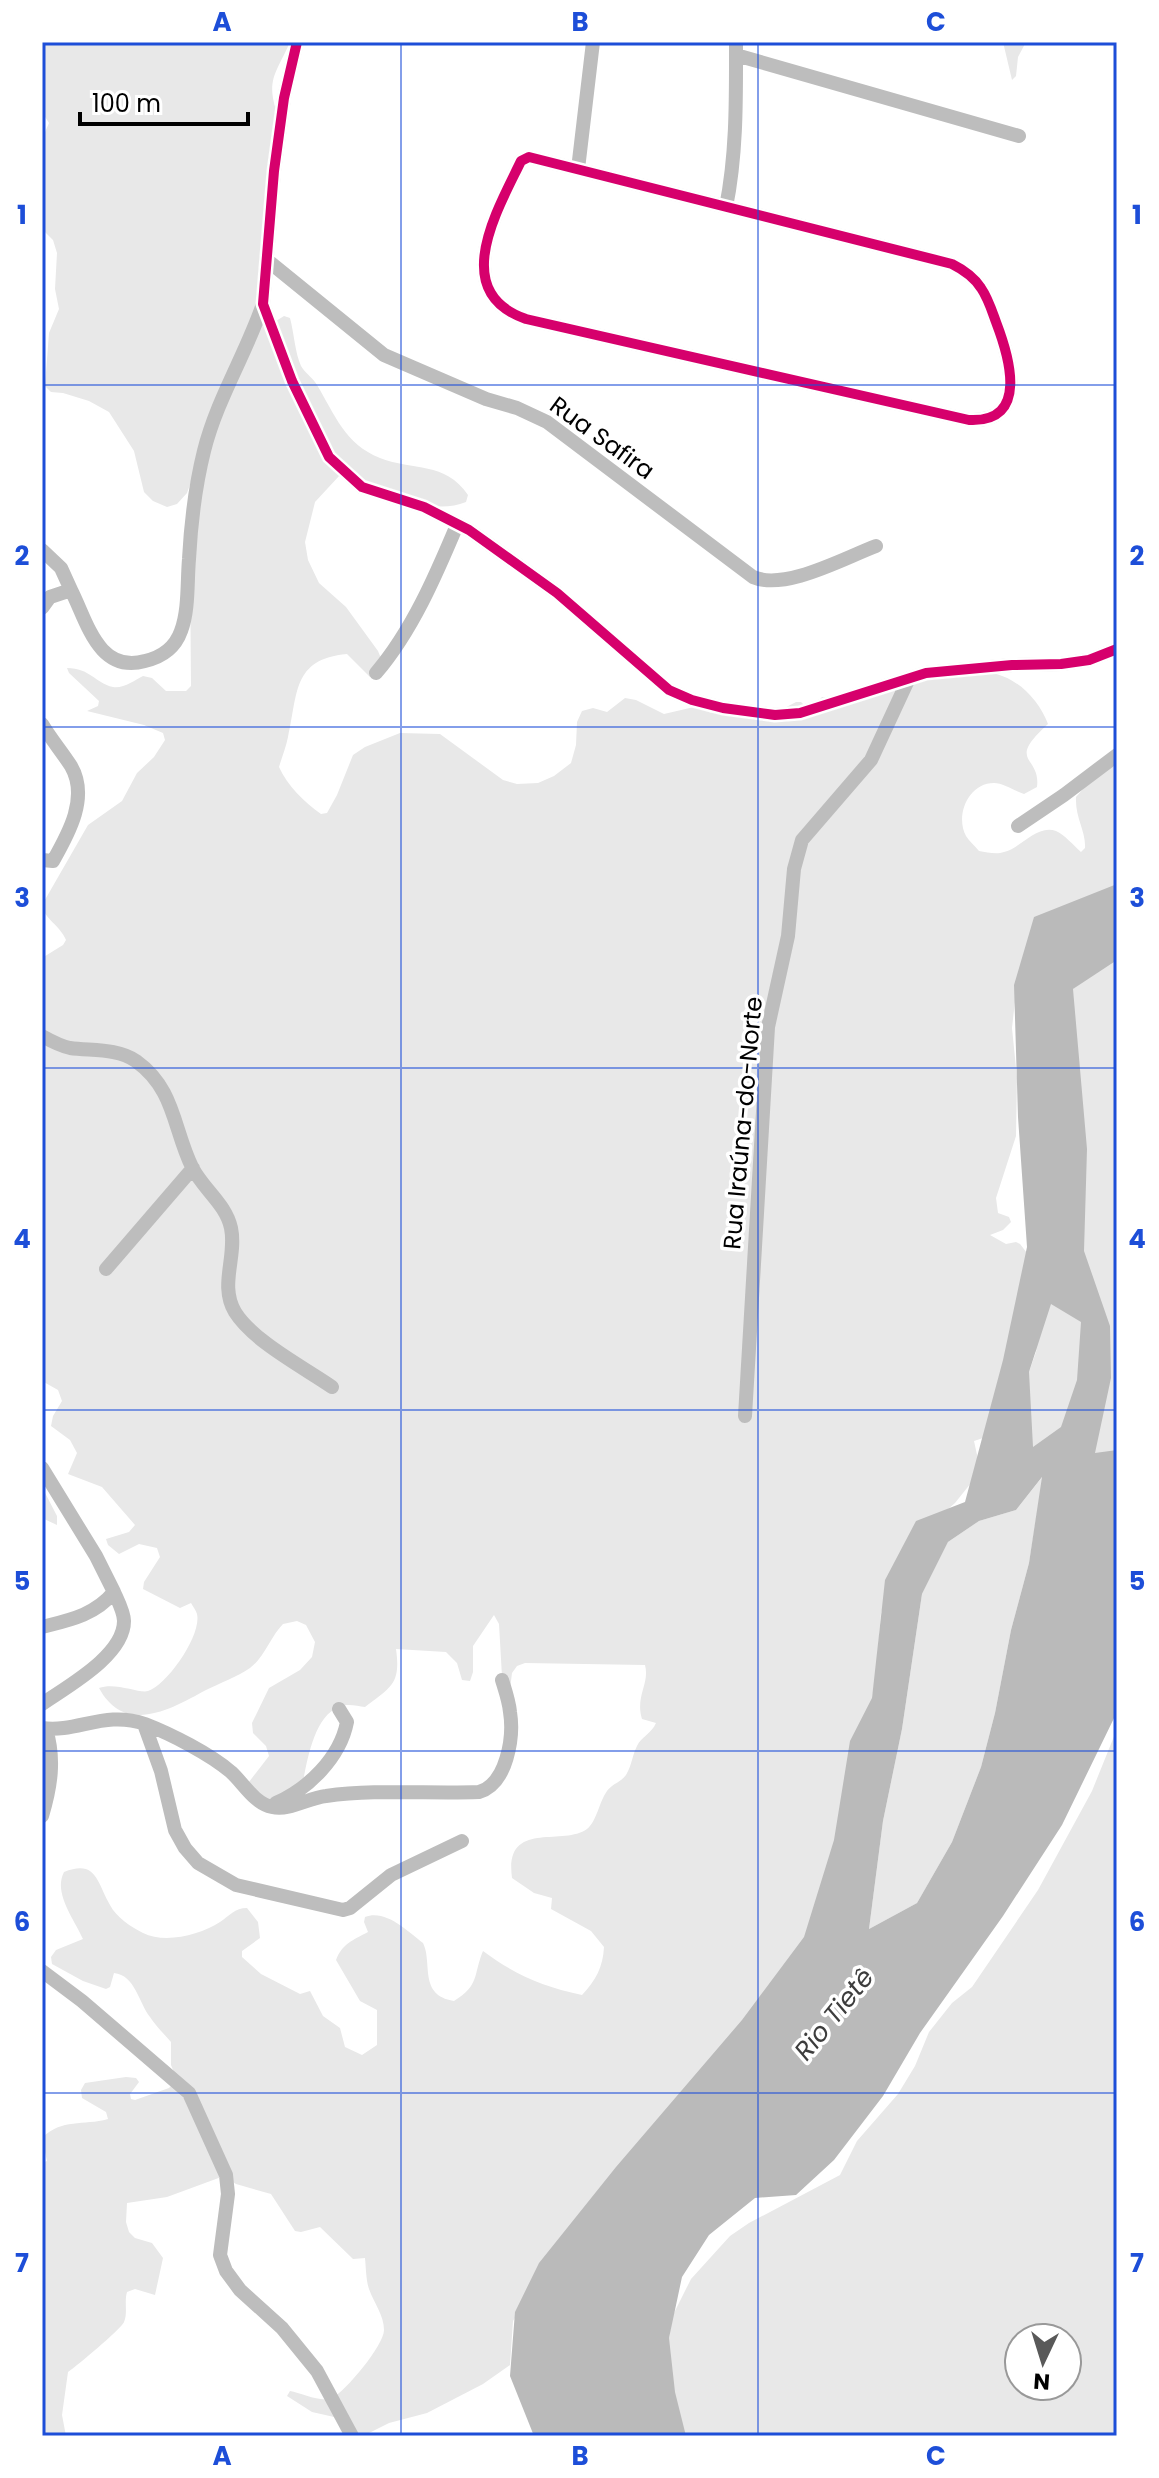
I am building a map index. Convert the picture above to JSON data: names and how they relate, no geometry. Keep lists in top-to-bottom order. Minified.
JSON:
{"streets":{"street":["Rua Safira","Rua Iraúna-do-Norte"]},"water":["Rio Tietê"],"scale_bar":"100 m","north":"bottom","grid":{"columns":["A","B","C"],"rows":["1","2","3","4","5","6","7"]}}
